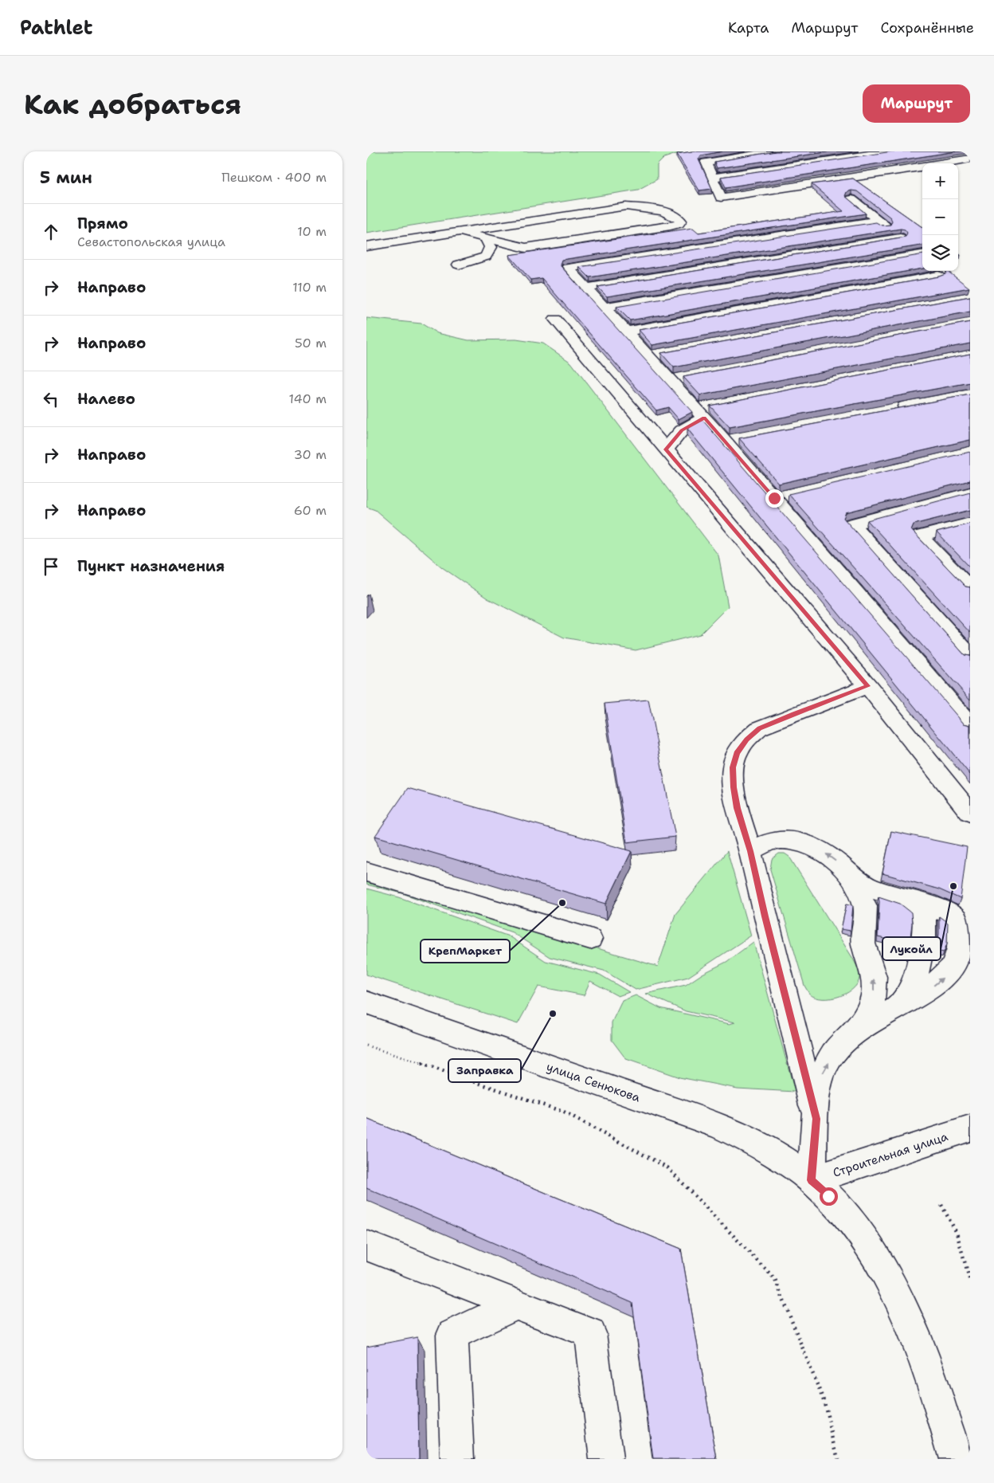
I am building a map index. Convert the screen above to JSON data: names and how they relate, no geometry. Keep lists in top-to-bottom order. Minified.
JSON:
{"streets":{"main road":["улица Сенюкова","Строительная улица"]},"crossings":[["улица Сенюкова","Строительная улица"]],"places":["Лукойл","КрепМаркет","Заправка"],"page":{"header":"Pathlet","nav":["Карта","Маршрут","Сохранённые"],"buttons":"Маршрут","title":"Как добраться","heading":["5 мин","Пешком · 400 m"],"map_buttons":["+","−"],"list":[["Прямо","Севастопольская улица","10 m"],["Направо","110 m"],["Направо","50 m"],["Налево","140 m"],["Направо","30 m"],["Направо","60 m"],"Пункт назначения"]}}
